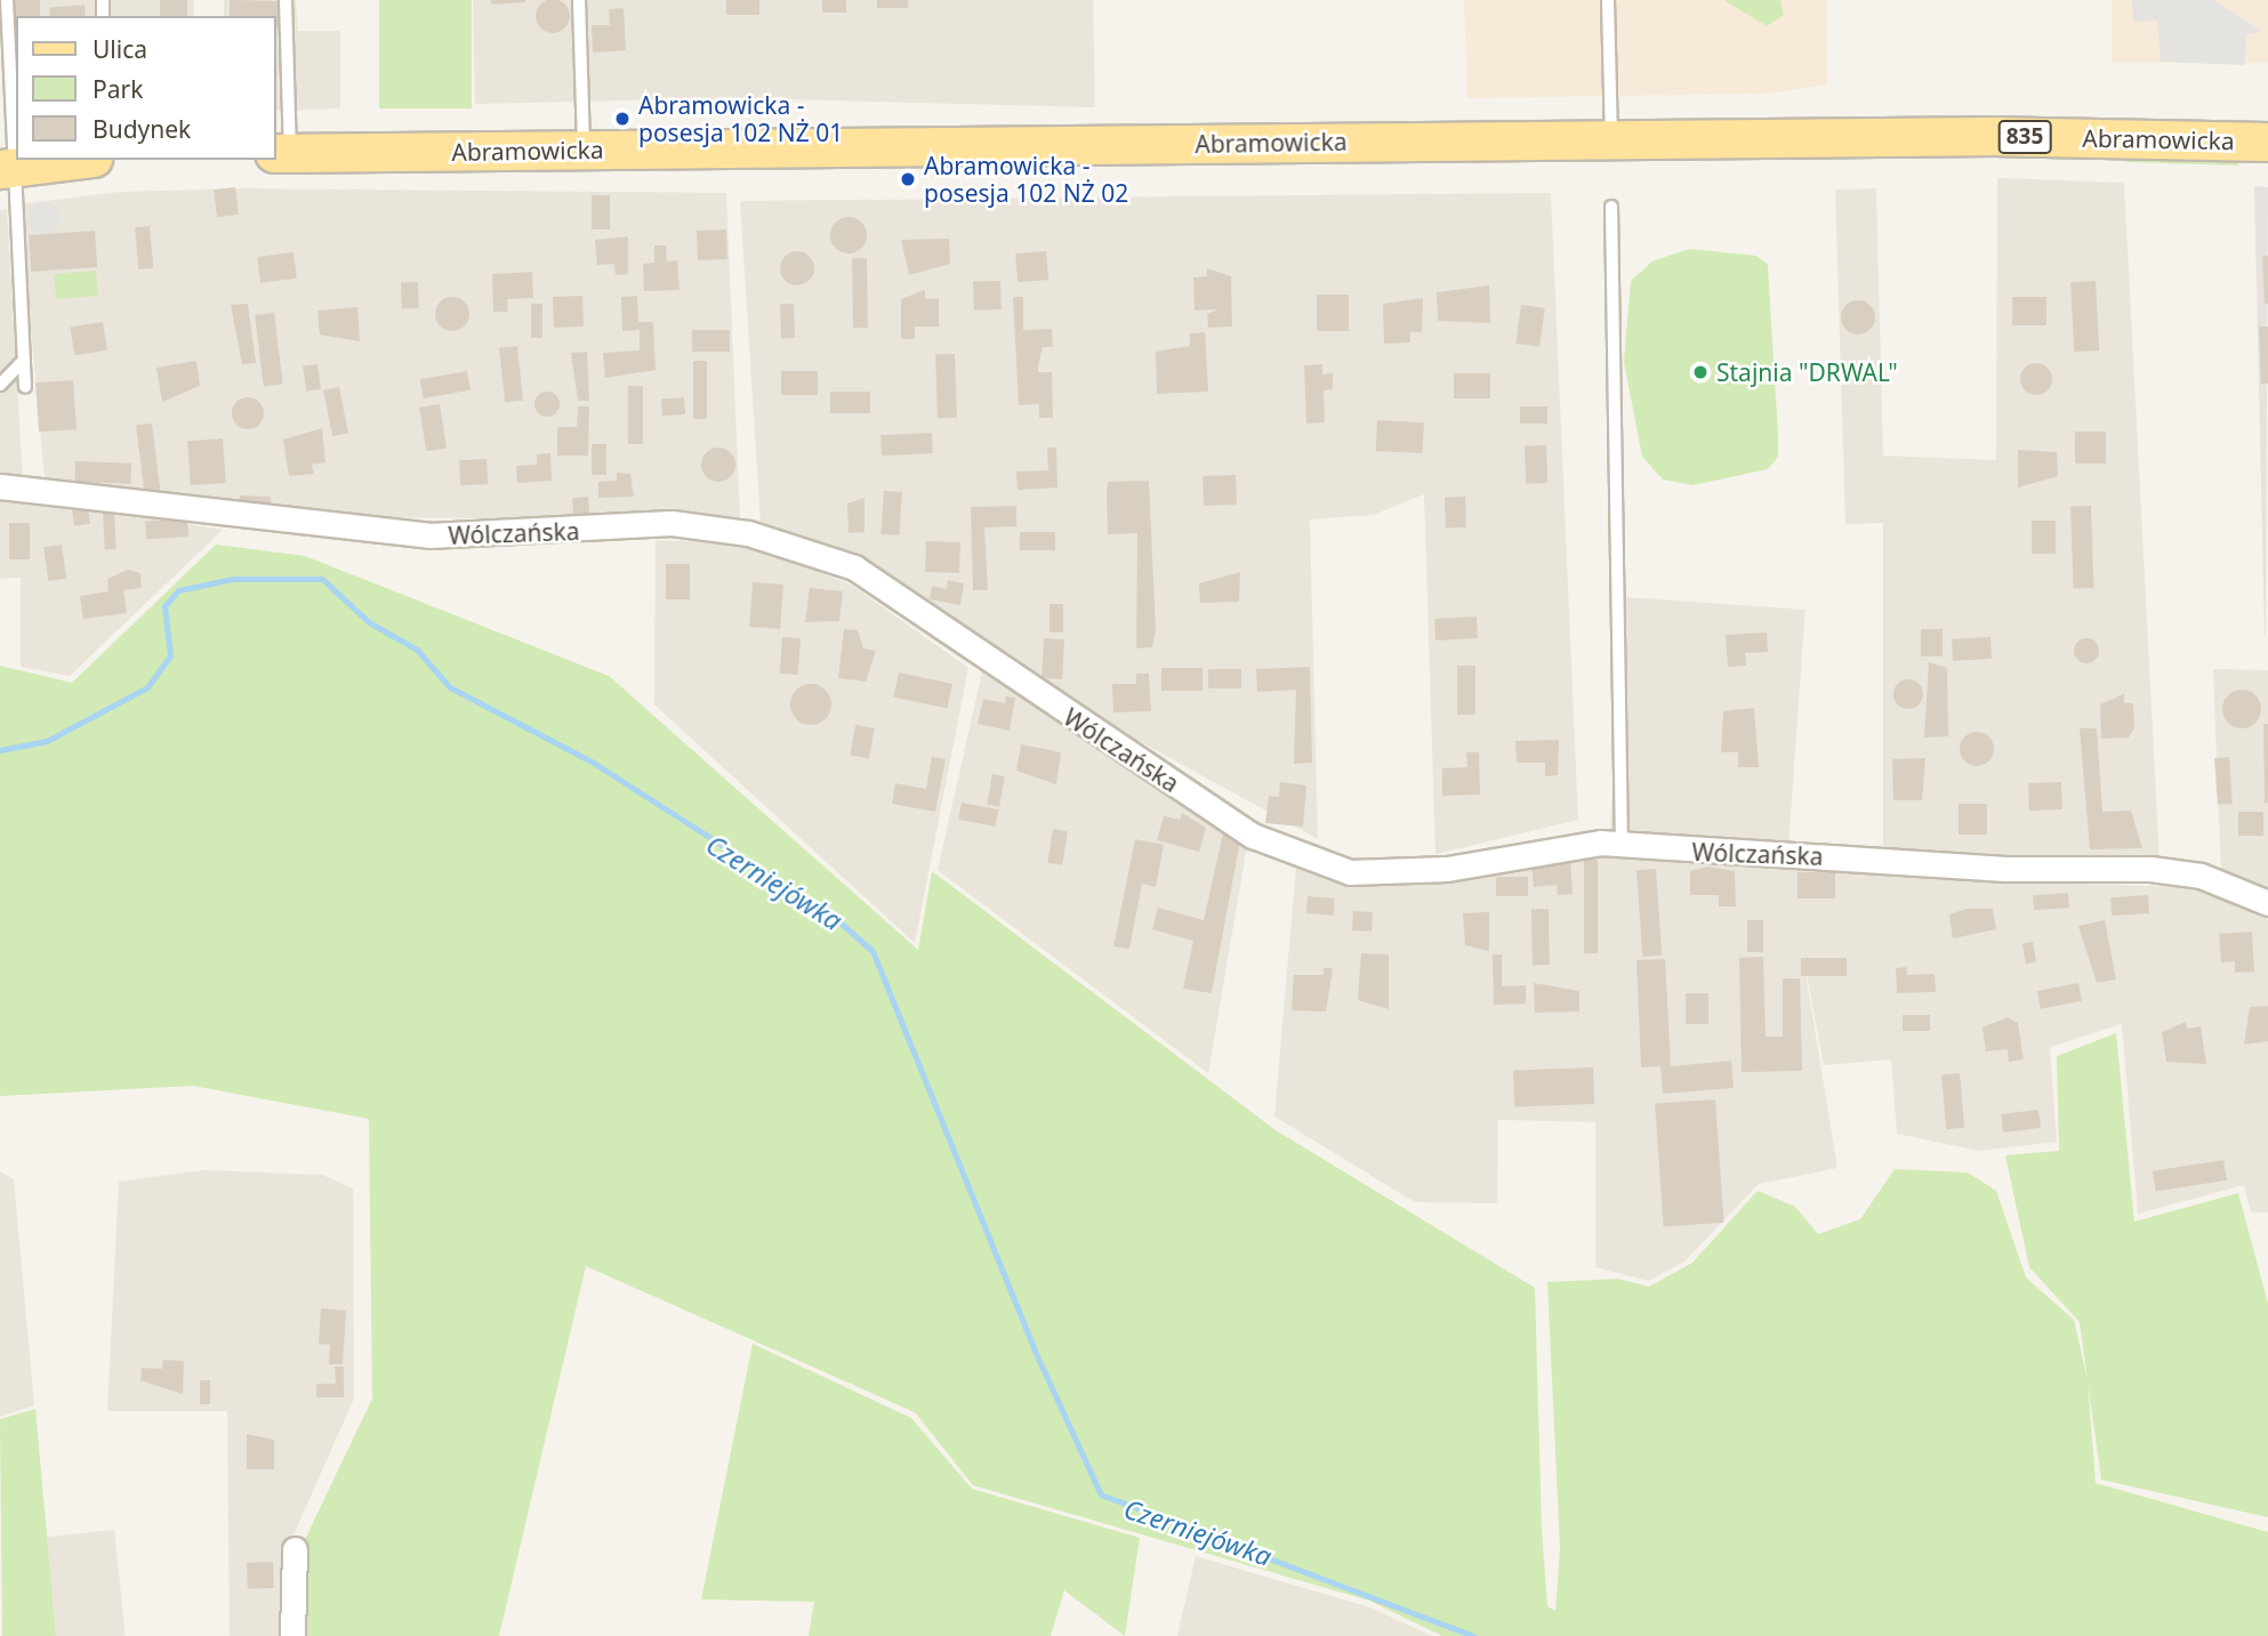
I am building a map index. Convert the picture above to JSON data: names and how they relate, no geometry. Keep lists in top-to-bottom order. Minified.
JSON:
{"streets":{"main road":["835","Abramowicka"],"street":["Wólczańska"]},"water":["Czerniejówka"],"places":["Abramowicka - posesja 102 NŻ 01","Abramowicka - posesja 102 NŻ 02","Stajnia \"DRWAL\""],"legend":["Ulica","Park","Budynek"]}
